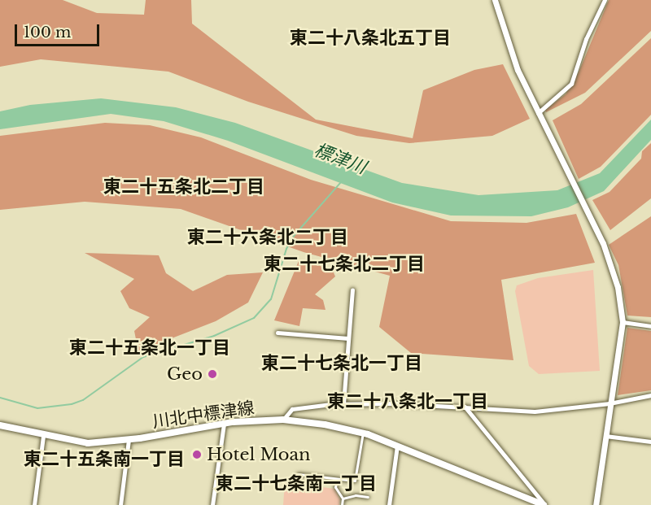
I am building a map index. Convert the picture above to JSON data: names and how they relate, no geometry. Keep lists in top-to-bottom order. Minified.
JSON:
{"streets":{"main road":["川北中標津線"]},"districts":["東二十八条北五丁目","東二十五条北二丁目","東二十六条北二丁目","東二十七条北二丁目","東二十五条北一丁目","東二十七条北一丁目","東二十八条北一丁目","東二十五条南一丁目","東二十七条南一丁目"],"water":["標津川"],"places":["Geo","Hotel Moan"],"scale_bar":"100 m"}
